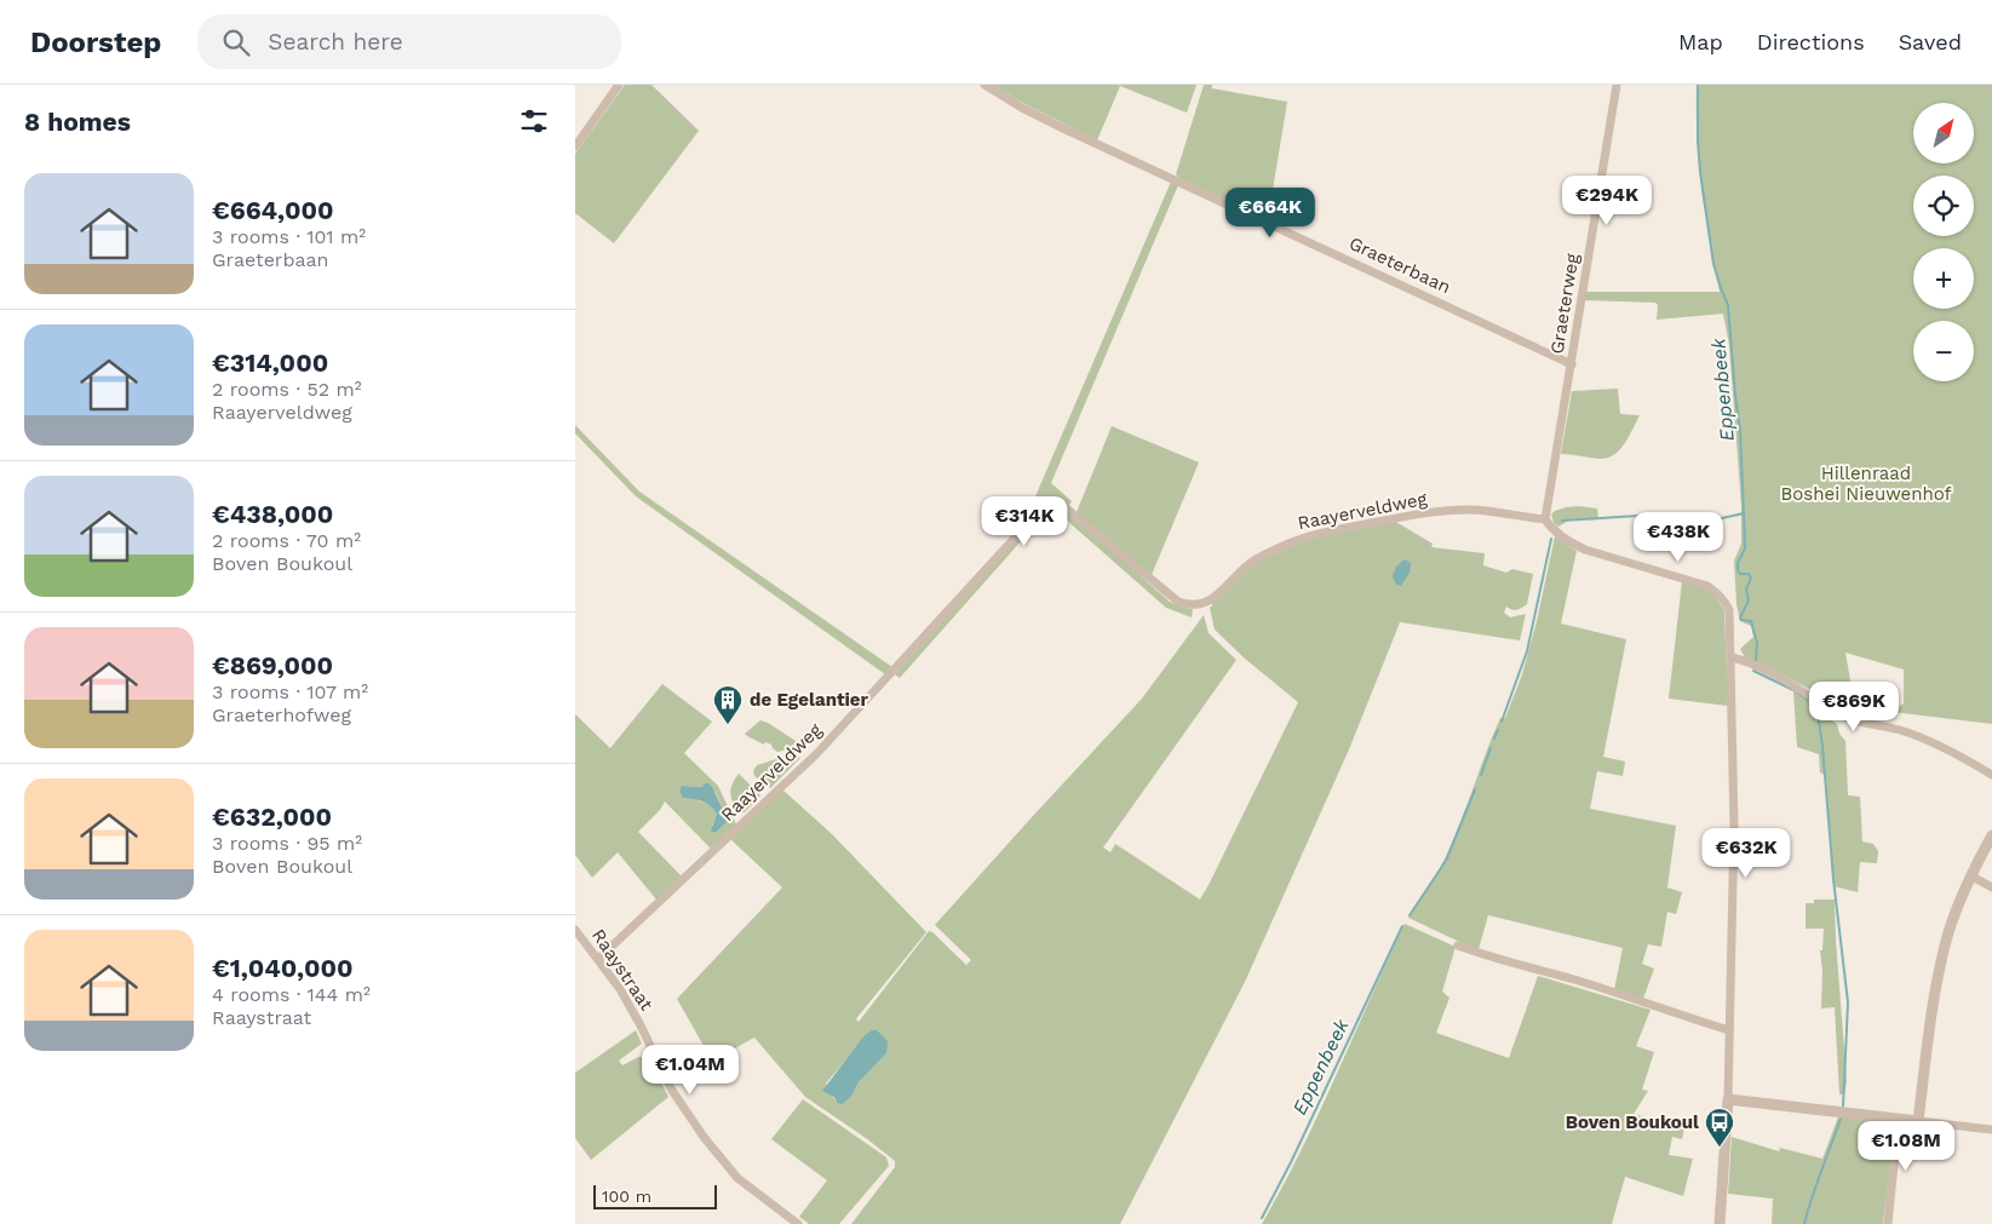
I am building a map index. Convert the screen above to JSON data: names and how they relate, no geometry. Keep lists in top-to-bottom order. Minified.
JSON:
{"streets":{"street":["Graeterbaan","Graeterweg","Raayerveldweg","Raaystraat"]},"crossings":[["Graeterbaan","Graeterweg"],["Graeterweg","Raayerveldweg"],["Raayerveldweg","Raaystraat"]],"water":["Eppenbeek"],"parks":["Hillenraad Boshei Nieuwenhof"],"places":{"building":["de Egelantier"],"bus stop":["Boven Boukoul"]},"scale_bar":"100 m","north":"top right","page":{"header":"Doorstep","search":"Search here","nav":["Map","Directions","Saved"],"heading":"8 homes","map_buttons":["+","−"],"list":[{"name":"€664,000","note":"3 rooms · 101 m² · Graeterbaan"},{"name":"€314,000","note":"2 rooms · 52 m² · Raayerveldweg"},{"name":"€438,000","note":"2 rooms · 70 m² · Boven Boukoul"},{"name":"€869,000","note":"3 rooms · 107 m² · Graeterhofweg"},{"name":"€632,000","note":"3 rooms · 95 m² · Boven Boukoul"},{"name":"€1,040,000","note":"4 rooms · 144 m² · Raaystraat"}],"price":["€294K","€664K","€314K","€438K","€869K","€632K","€1.04M","€1.08M"],"scale":"100 m"}}
